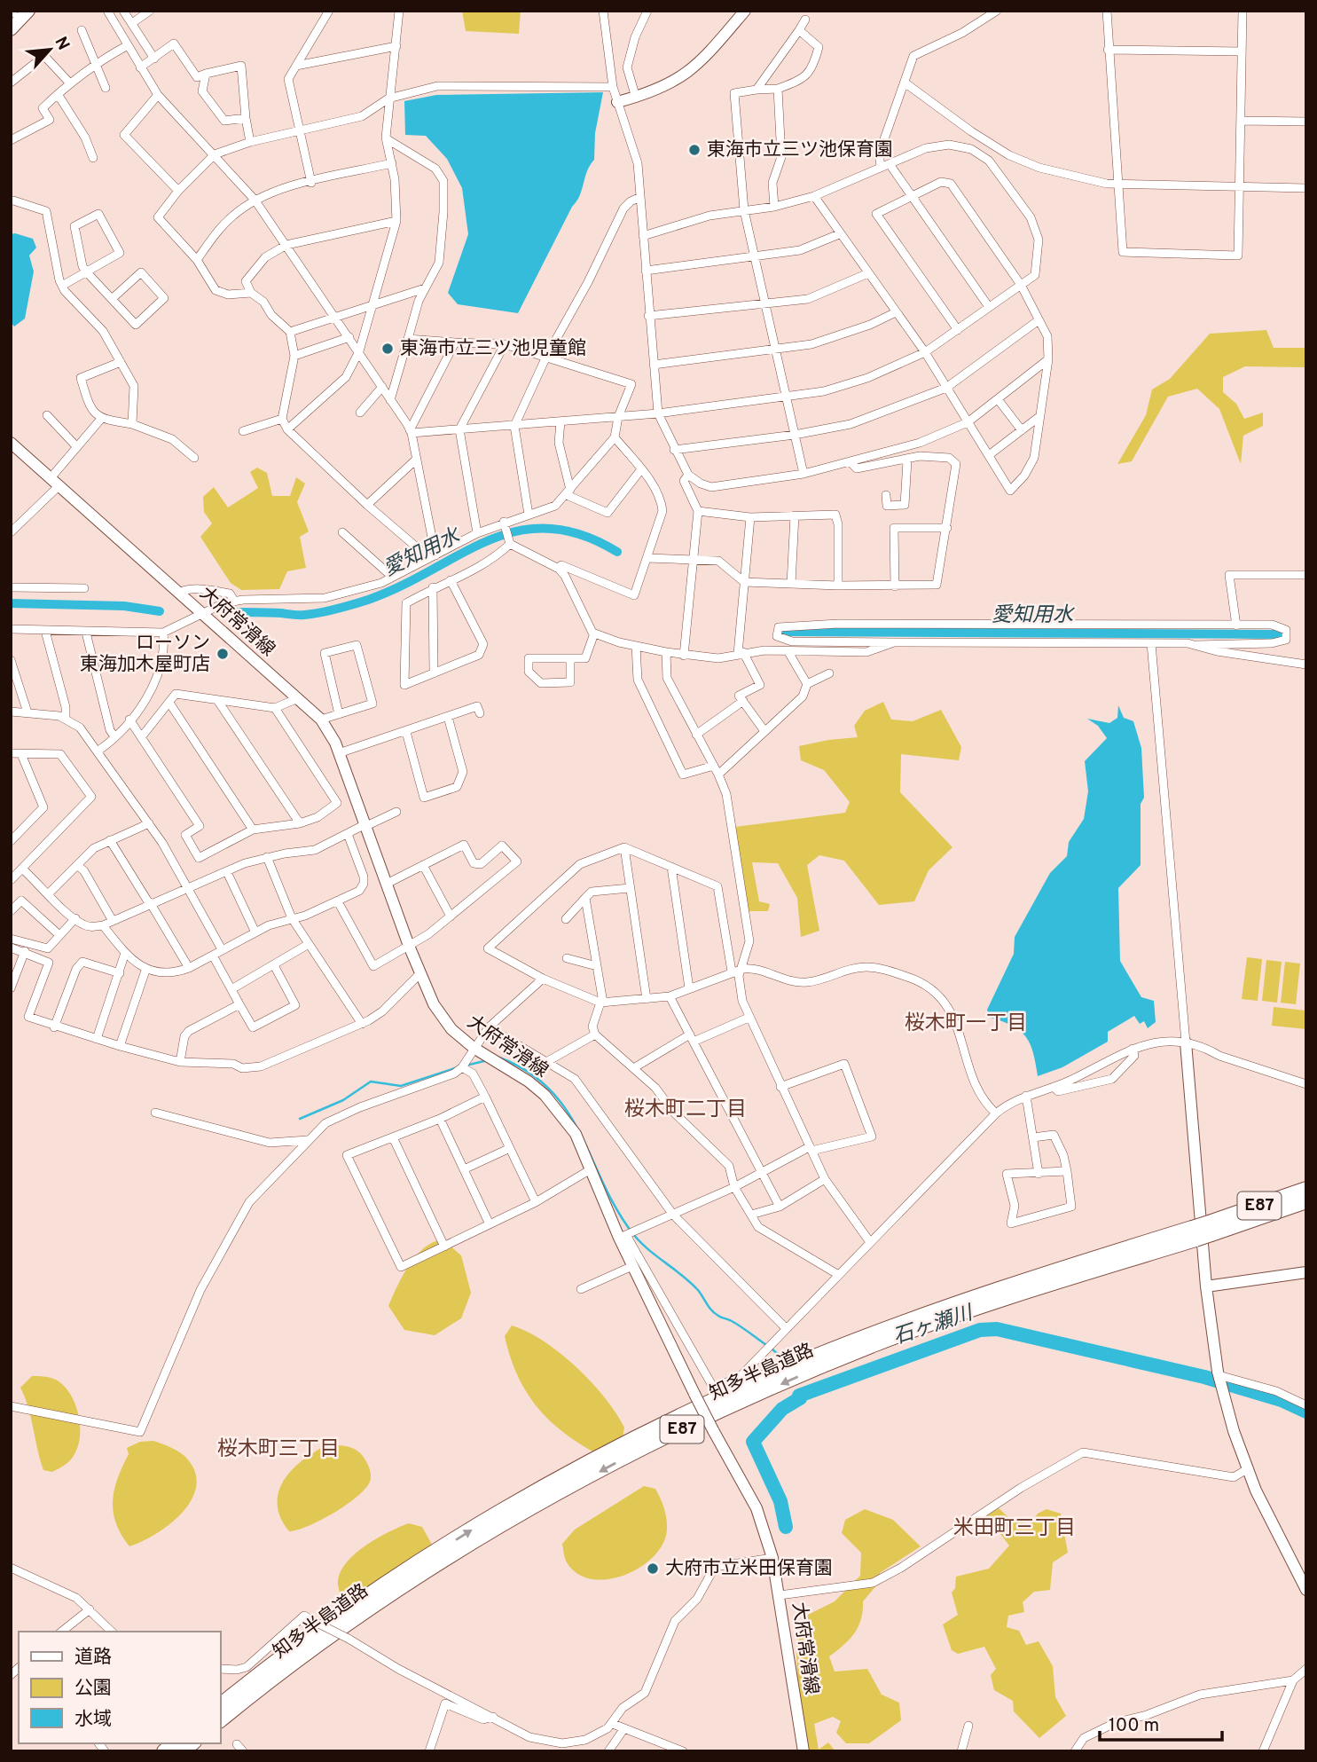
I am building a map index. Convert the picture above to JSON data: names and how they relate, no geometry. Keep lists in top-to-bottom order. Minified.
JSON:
{"streets":{"highway":["E87","知多半島道路"],"main road":["大府常滑線"]},"districts":["桜木町一丁目","桜木町二丁目","桜木町三丁目","米田町三丁目"],"water":["愛知用水","石ヶ瀬川"],"places":["東海市立三ツ池保育園","東海市立三ツ池児童館","ローソン 東海加木屋町店","大府市立米田保育園"],"legend":["道路","公園","水域"],"scale_bar":"100 m","north":"top right"}
